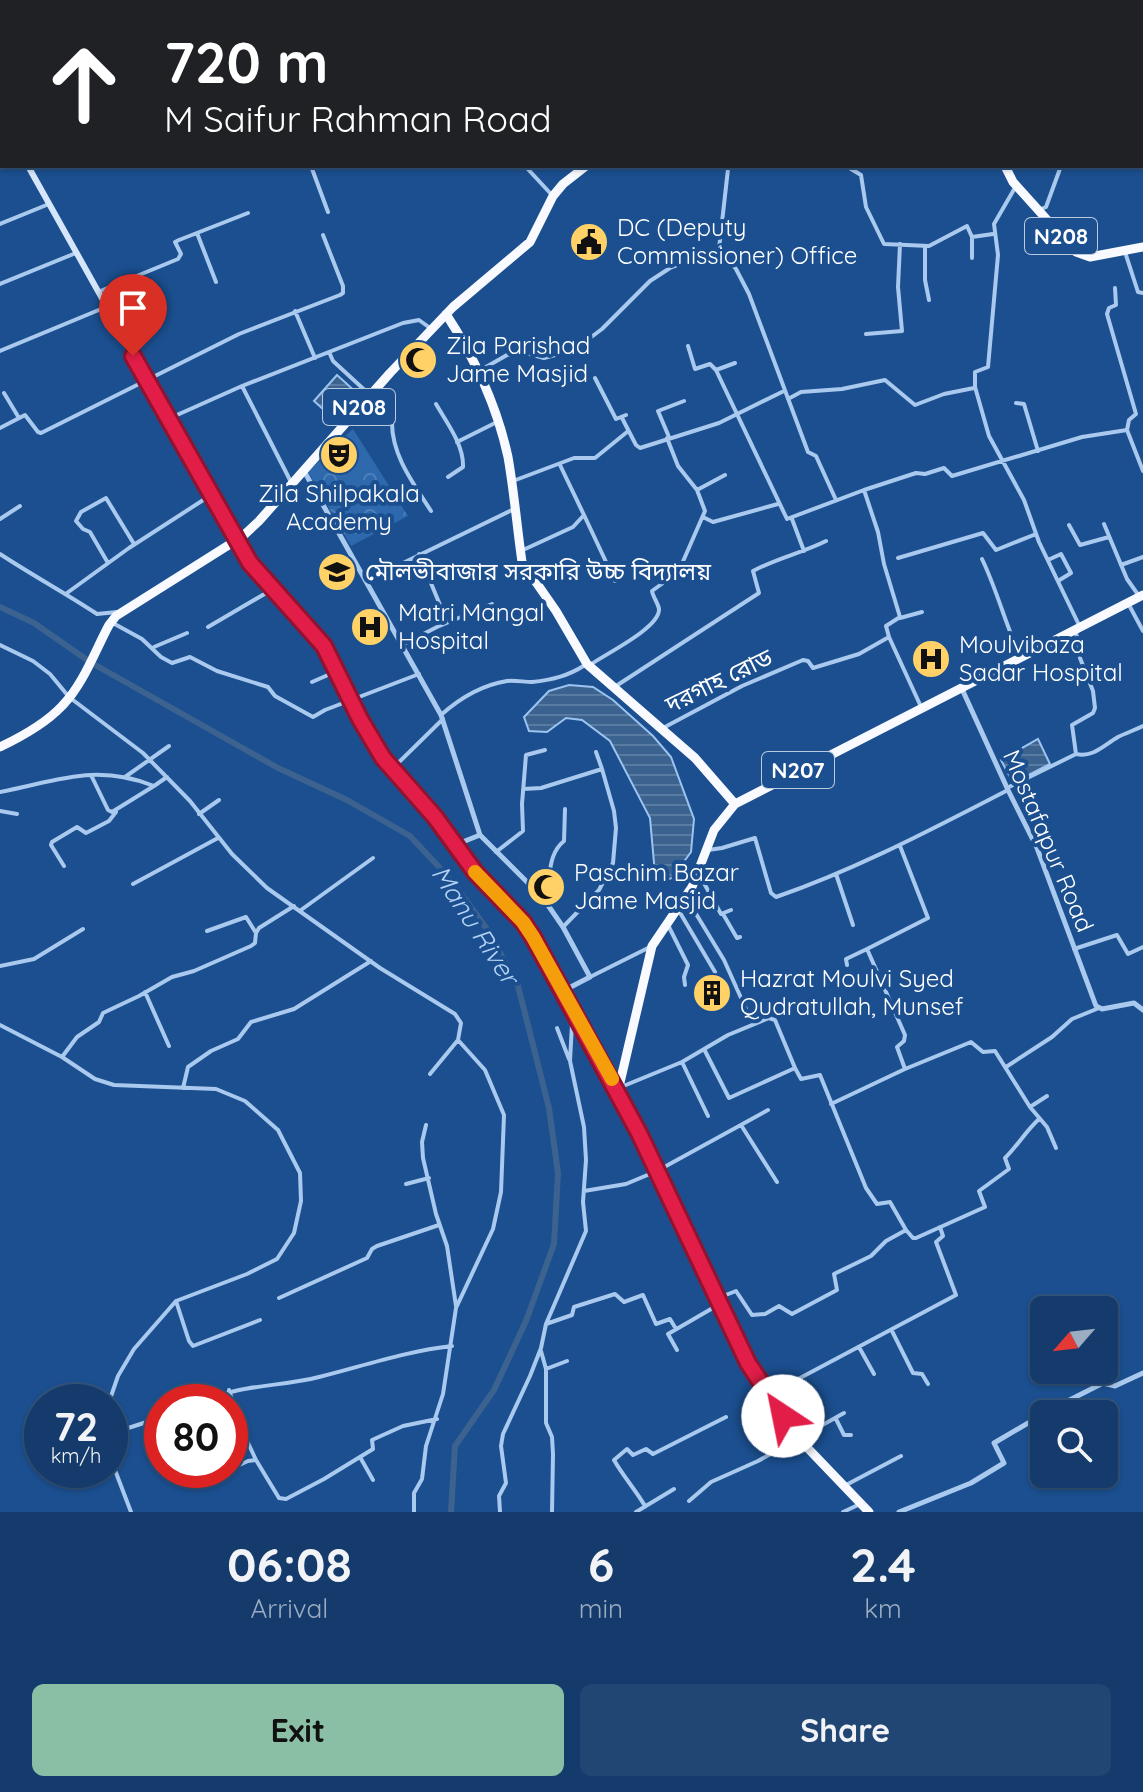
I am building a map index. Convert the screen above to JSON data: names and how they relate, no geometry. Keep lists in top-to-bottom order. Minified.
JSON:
{"streets":{"highway":["N208","N207"],"street":["দরগাহ রোড","Mostafapur Road"]},"crossings":[["N207","Mostafapur Road"]],"water":["Manu River"],"places":{"public building":["DC (Deputy Commissioner) Office"],"mosque":["Zila Parishad Jame Masjid","Paschim Bazar Jame Masjid"],"theatre":["Zila Shilpakala Academy"],"school or university":["মৌলভীবাজার সরকারি উচ্চ বিদ্যালয়"],"hospital":["Matri Mangal Hospital","Moulvibaza Sadar Hospital"],"building":["Hazrat Moulvi Syed Qudratullah, Munsef"]},"north":"bottom left","page":{"turn":["720 m","M Saifur Rahman Road"],"speed":"72 km/h","limit":"80","eta":["06:08","Arrival","6","min","2.4","km"],"buttons":["Exit","Share"]}}
